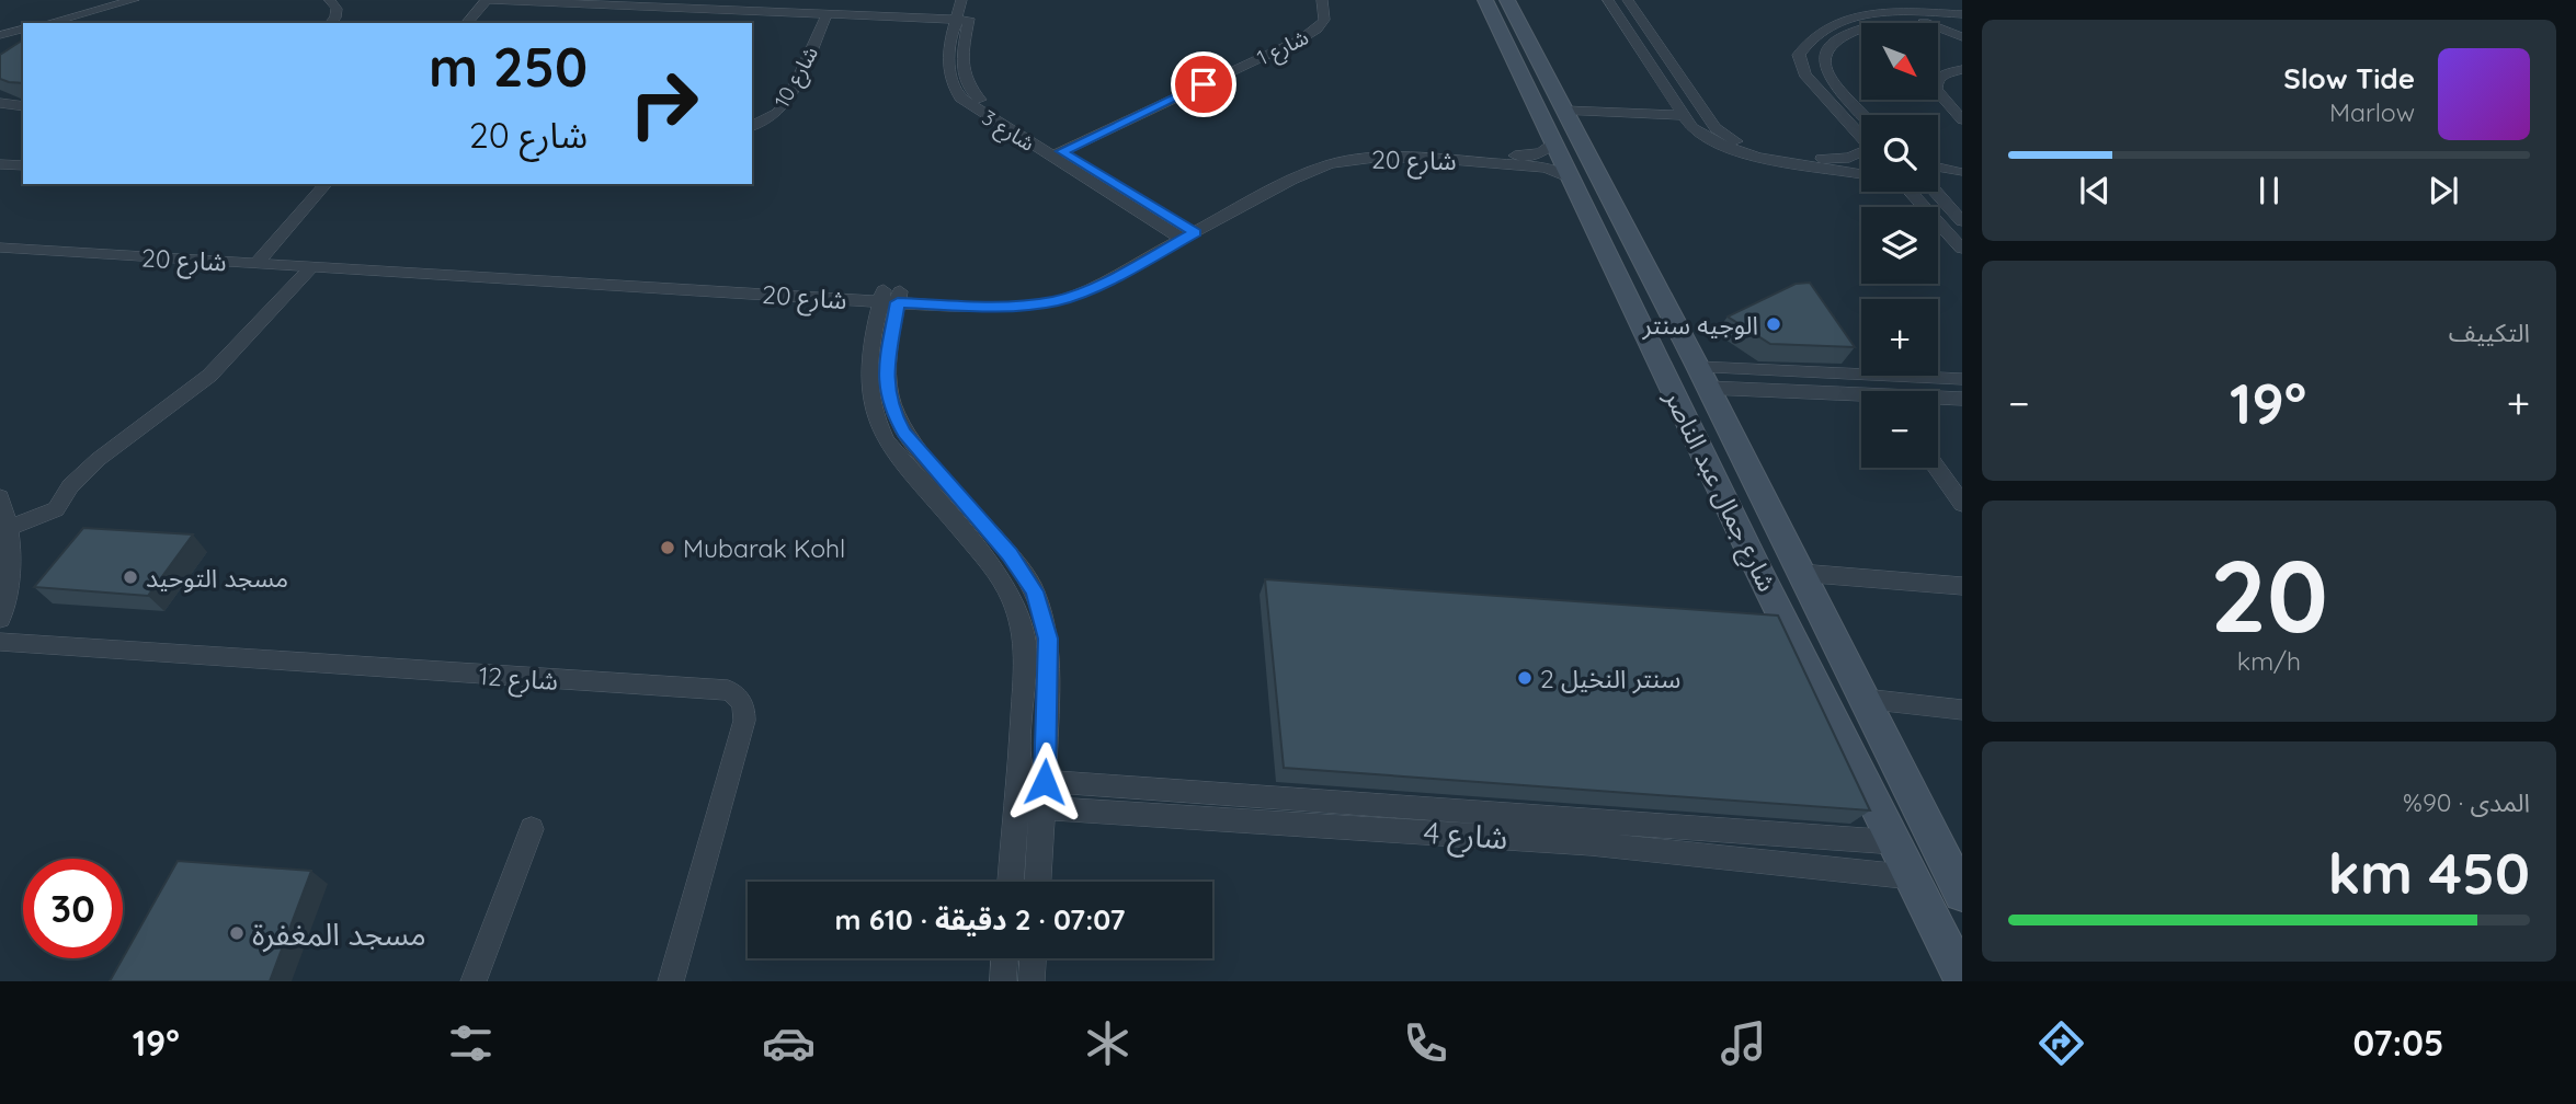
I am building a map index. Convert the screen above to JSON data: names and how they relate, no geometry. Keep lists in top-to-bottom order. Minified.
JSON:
{"streets":{"main road":["شارع جمال عبد الناصر"],"street":["شارع 1","شارع 10","شارع 3","شارع 20","شارع 12","شارع 4"]},"crossings":[["شارع 1","شارع 3"],["شارع 3","شارع 20"],["شارع 20","شارع جمال عبد الناصر"],["شارع جمال عبد الناصر","شارع 4"]],"places":["الوجيه سنتر","Mubarak Kohl","مسجد التوحيد","سنتر النخيل 2","مسجد المغفرة"],"north":"bottom right","page":{"map_buttons":["+","−"],"turn":["250 m","شارع 20"],"song":["Slow Tide","Marlow"],"tile":["التكييف",["20","km/h"],["المدى · 90%","450 km"]],"heat":["−","19°","+"],"limit":"30","trip":"07:07 · 2 دقيقة · 610 m","tabs":["07:05","19°"]}}
